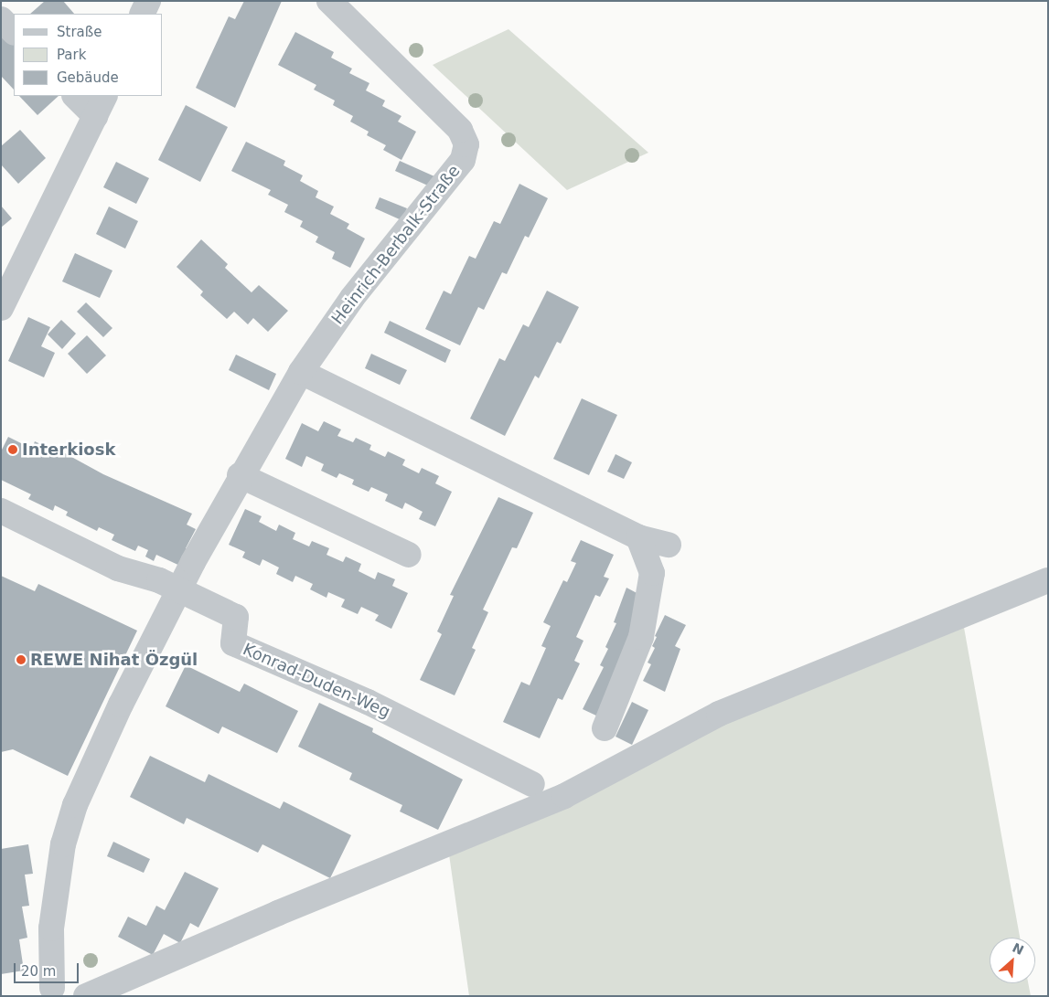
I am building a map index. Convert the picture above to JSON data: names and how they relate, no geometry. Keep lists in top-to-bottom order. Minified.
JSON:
{"streets":{"street":["Heinrich-Berbalk-Straße","Konrad-Duden-Weg"]},"places":["Interkiosk","REWE Nihat Özgül"],"legend":["Straße","Park","Gebäude"],"scale_bar":"20 m","north":"top right"}
